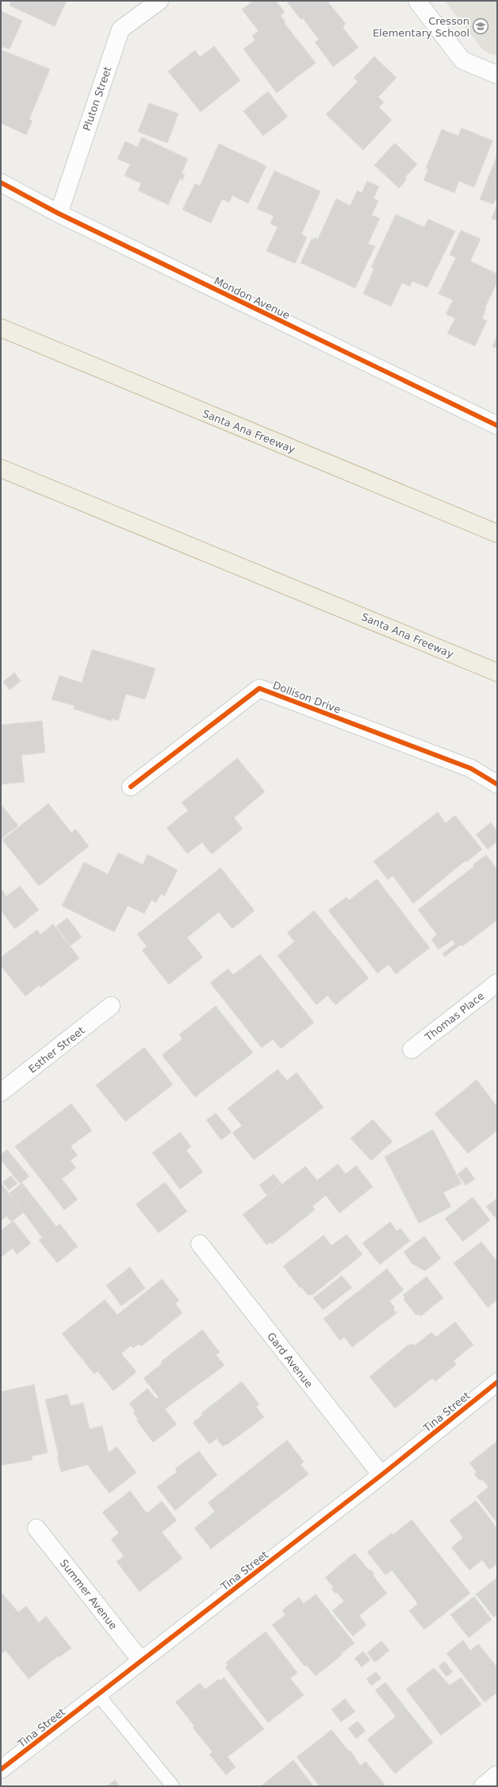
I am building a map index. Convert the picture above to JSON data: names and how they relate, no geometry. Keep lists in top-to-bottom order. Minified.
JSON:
{"streets":{"highway":["Santa Ana Freeway"],"street":["Pluton Street","Mondon Avenue","Dollison Drive","Thomas Place","Esther Street","Gard Avenue","Tina Street","Summer Avenue"]},"crossings":[["Pluton Street","Mondon Avenue"],["Gard Avenue","Tina Street"],["Tina Street","Summer Avenue"]],"places":{"school or university":["Cresson Elementary School"]}}
